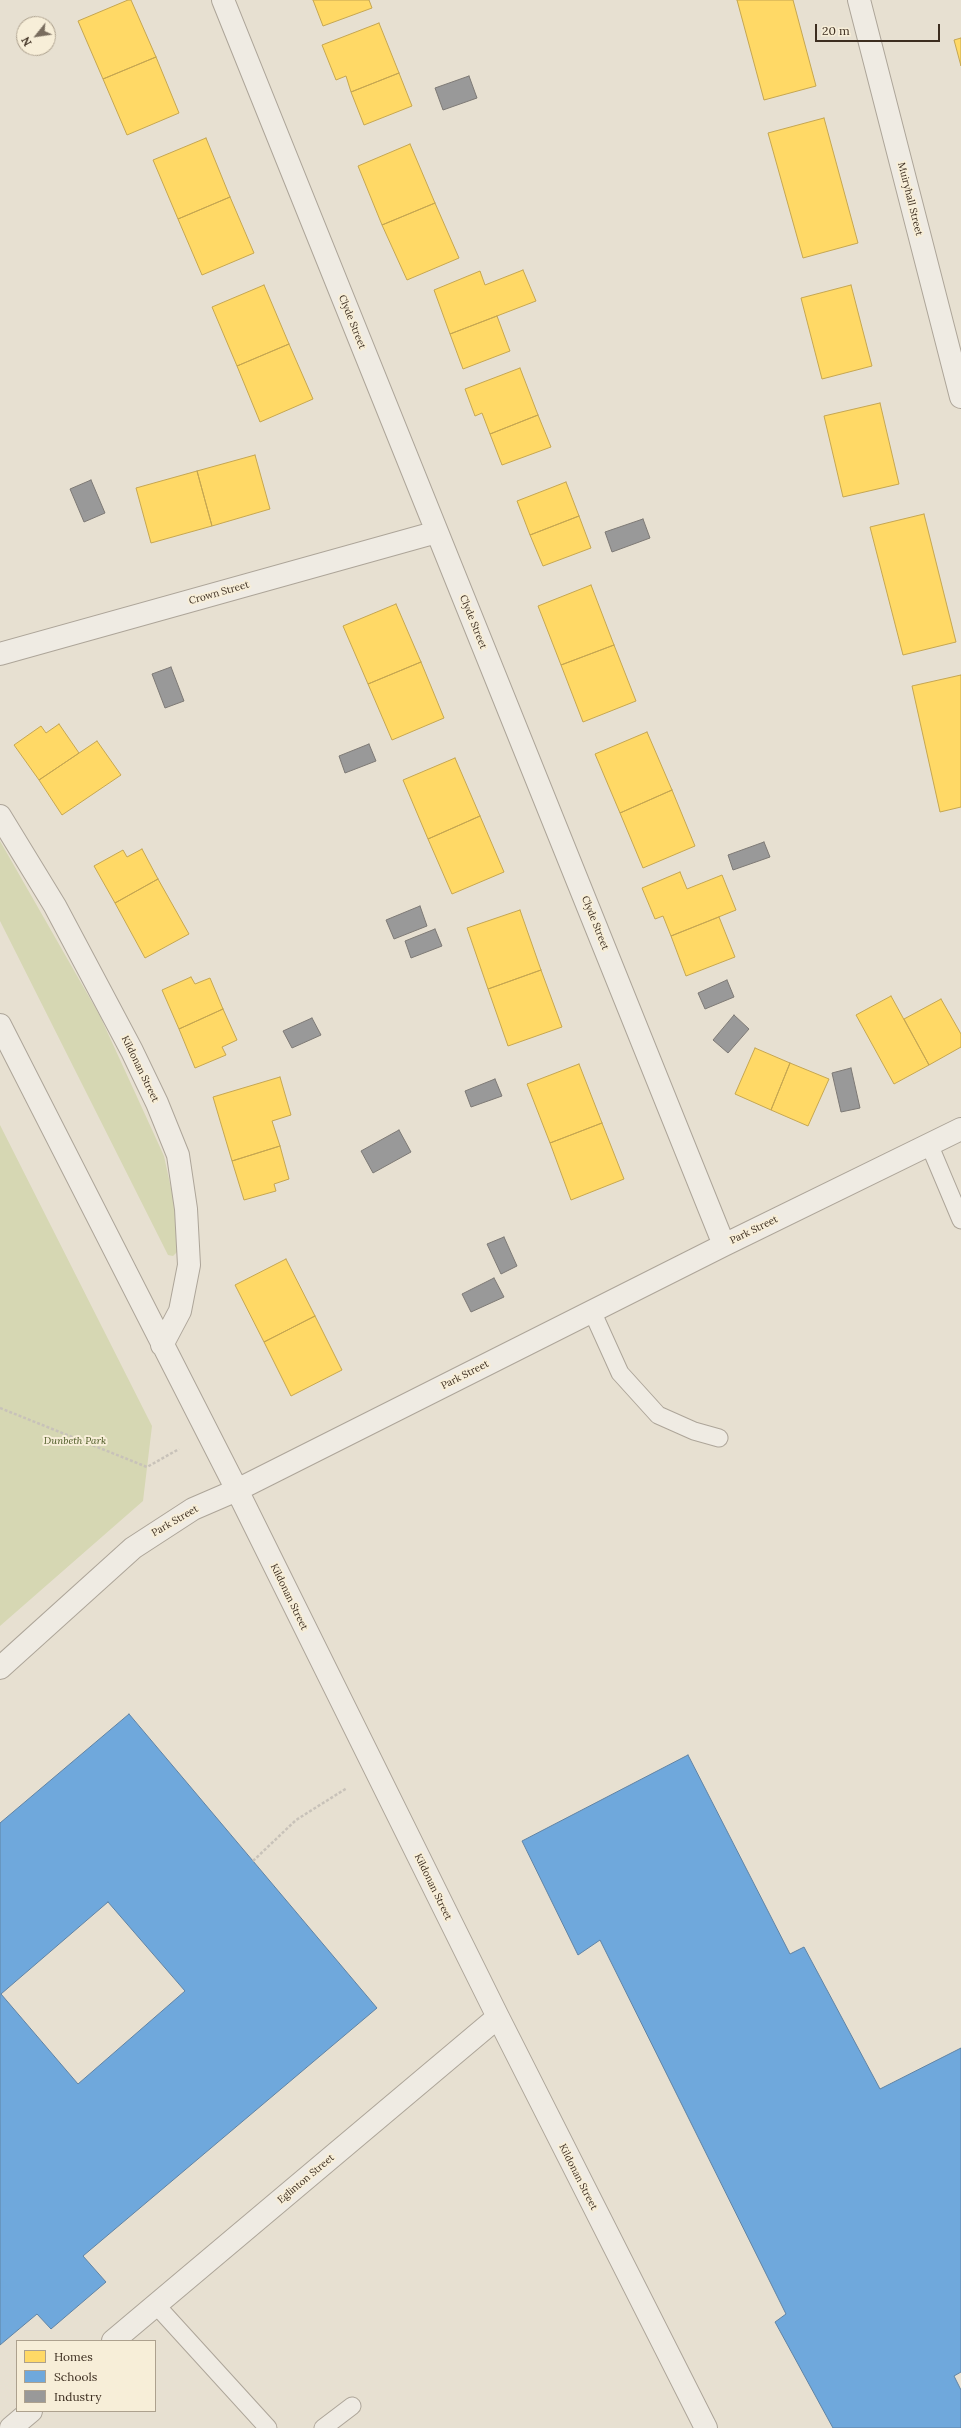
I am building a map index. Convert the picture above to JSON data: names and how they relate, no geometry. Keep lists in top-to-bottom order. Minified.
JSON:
{"streets":{"street":["Muiryhall Street","Clyde Street","Crown Street","Kildonan Street","Park Street","Eglinton Street"]},"crossings":[["Clyde Street","Crown Street"],["Clyde Street","Park Street"],["Kildonan Street","Park Street"],["Kildonan Street","Eglinton Street"]],"parks":["Dunbeth Park"],"legend":["Homes","Schools","Industry"],"scale_bar":"20 m","north":"bottom left"}
